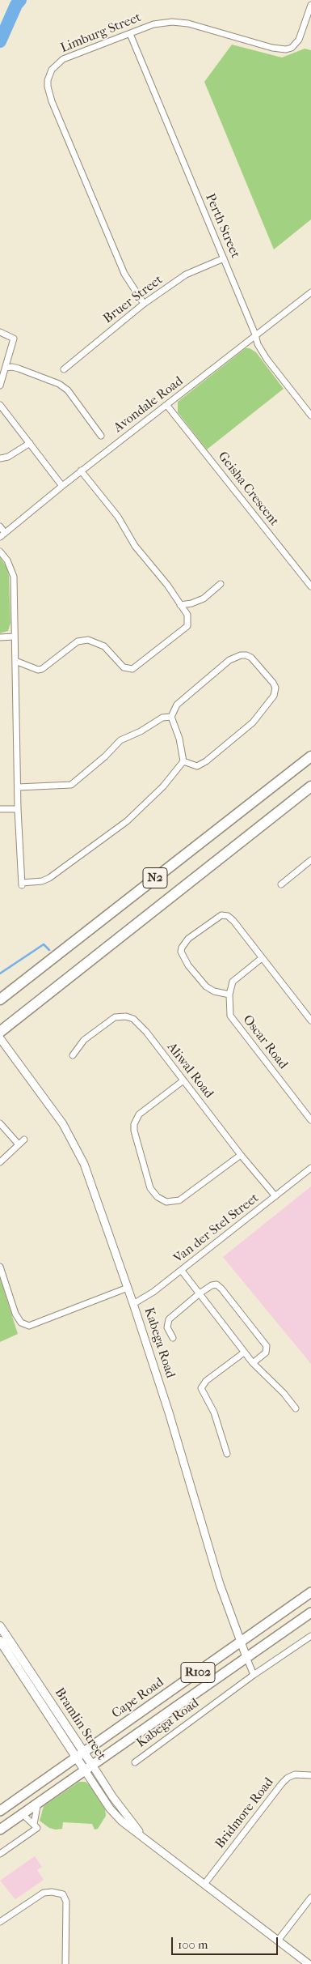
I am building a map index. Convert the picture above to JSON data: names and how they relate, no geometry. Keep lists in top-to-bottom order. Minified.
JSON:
{"streets":{"highway":["N2"],"main road":["R102","Cape Road","Bramlin Street"],"street":["Limburg Street","Perth Street","Bruer Street","Avondale Road","Geisha Crescent","Oscar Road","Aliwal Road","Van der Stel Street","Kabega Road","Bridmore Road"]},"crossings":[["Limburg Street","Perth Street"],["Limburg Street","Bruer Street"],["Perth Street","Bruer Street"],["Perth Street","Avondale Road"],["Avondale Road","Geisha Crescent"],["Aliwal Road","Van der Stel Street"],["Van der Stel Street","Kabega Road"],["Kabega Road","Cape Road"],["Cape Road","Bramlin Street"],["Bramlin Street","Bridmore Road"]],"scale_bar":"100 m"}
